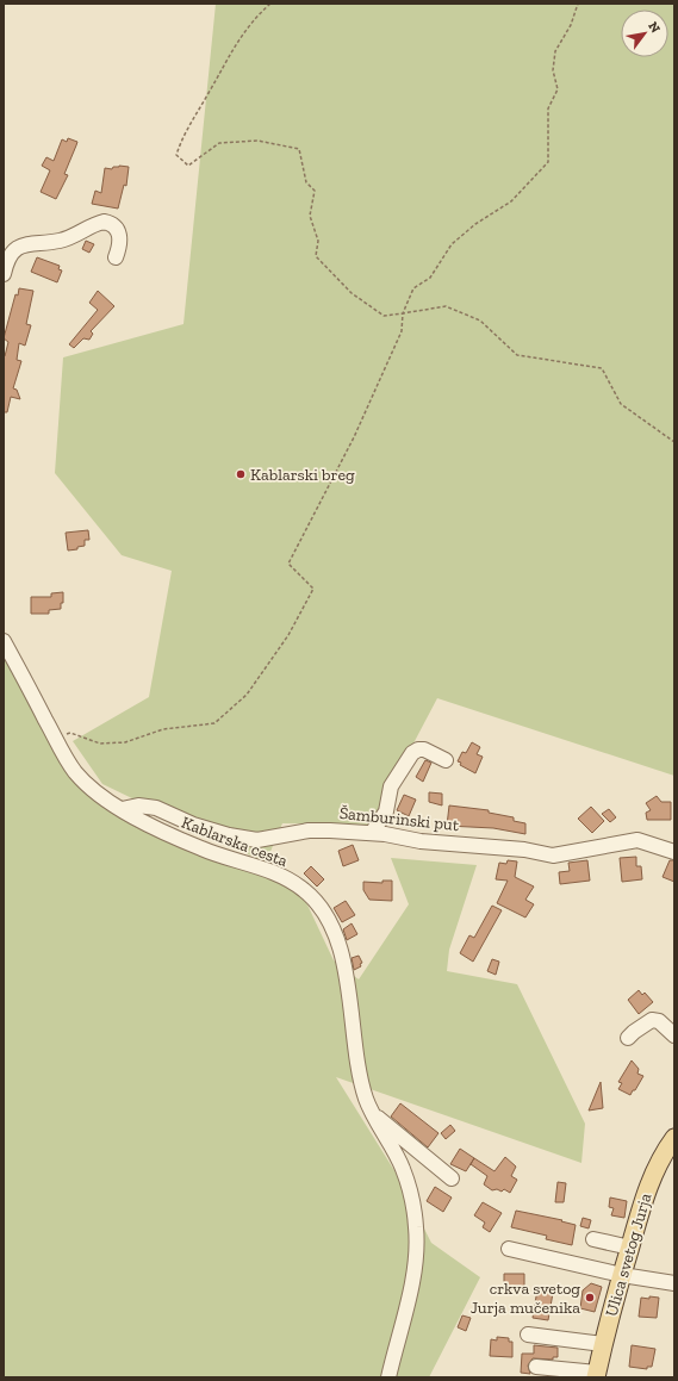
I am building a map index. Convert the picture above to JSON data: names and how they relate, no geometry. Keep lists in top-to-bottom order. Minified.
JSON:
{"streets":{"main road":["Ulica svetog Jurja"],"street":["Šamburinski put","Kablarska cesta"]},"crossings":[["Šamburinski put","Kablarska cesta"]],"places":["Kablarski breg","crkva svetog Jurja mučenika"],"north":"top right"}
